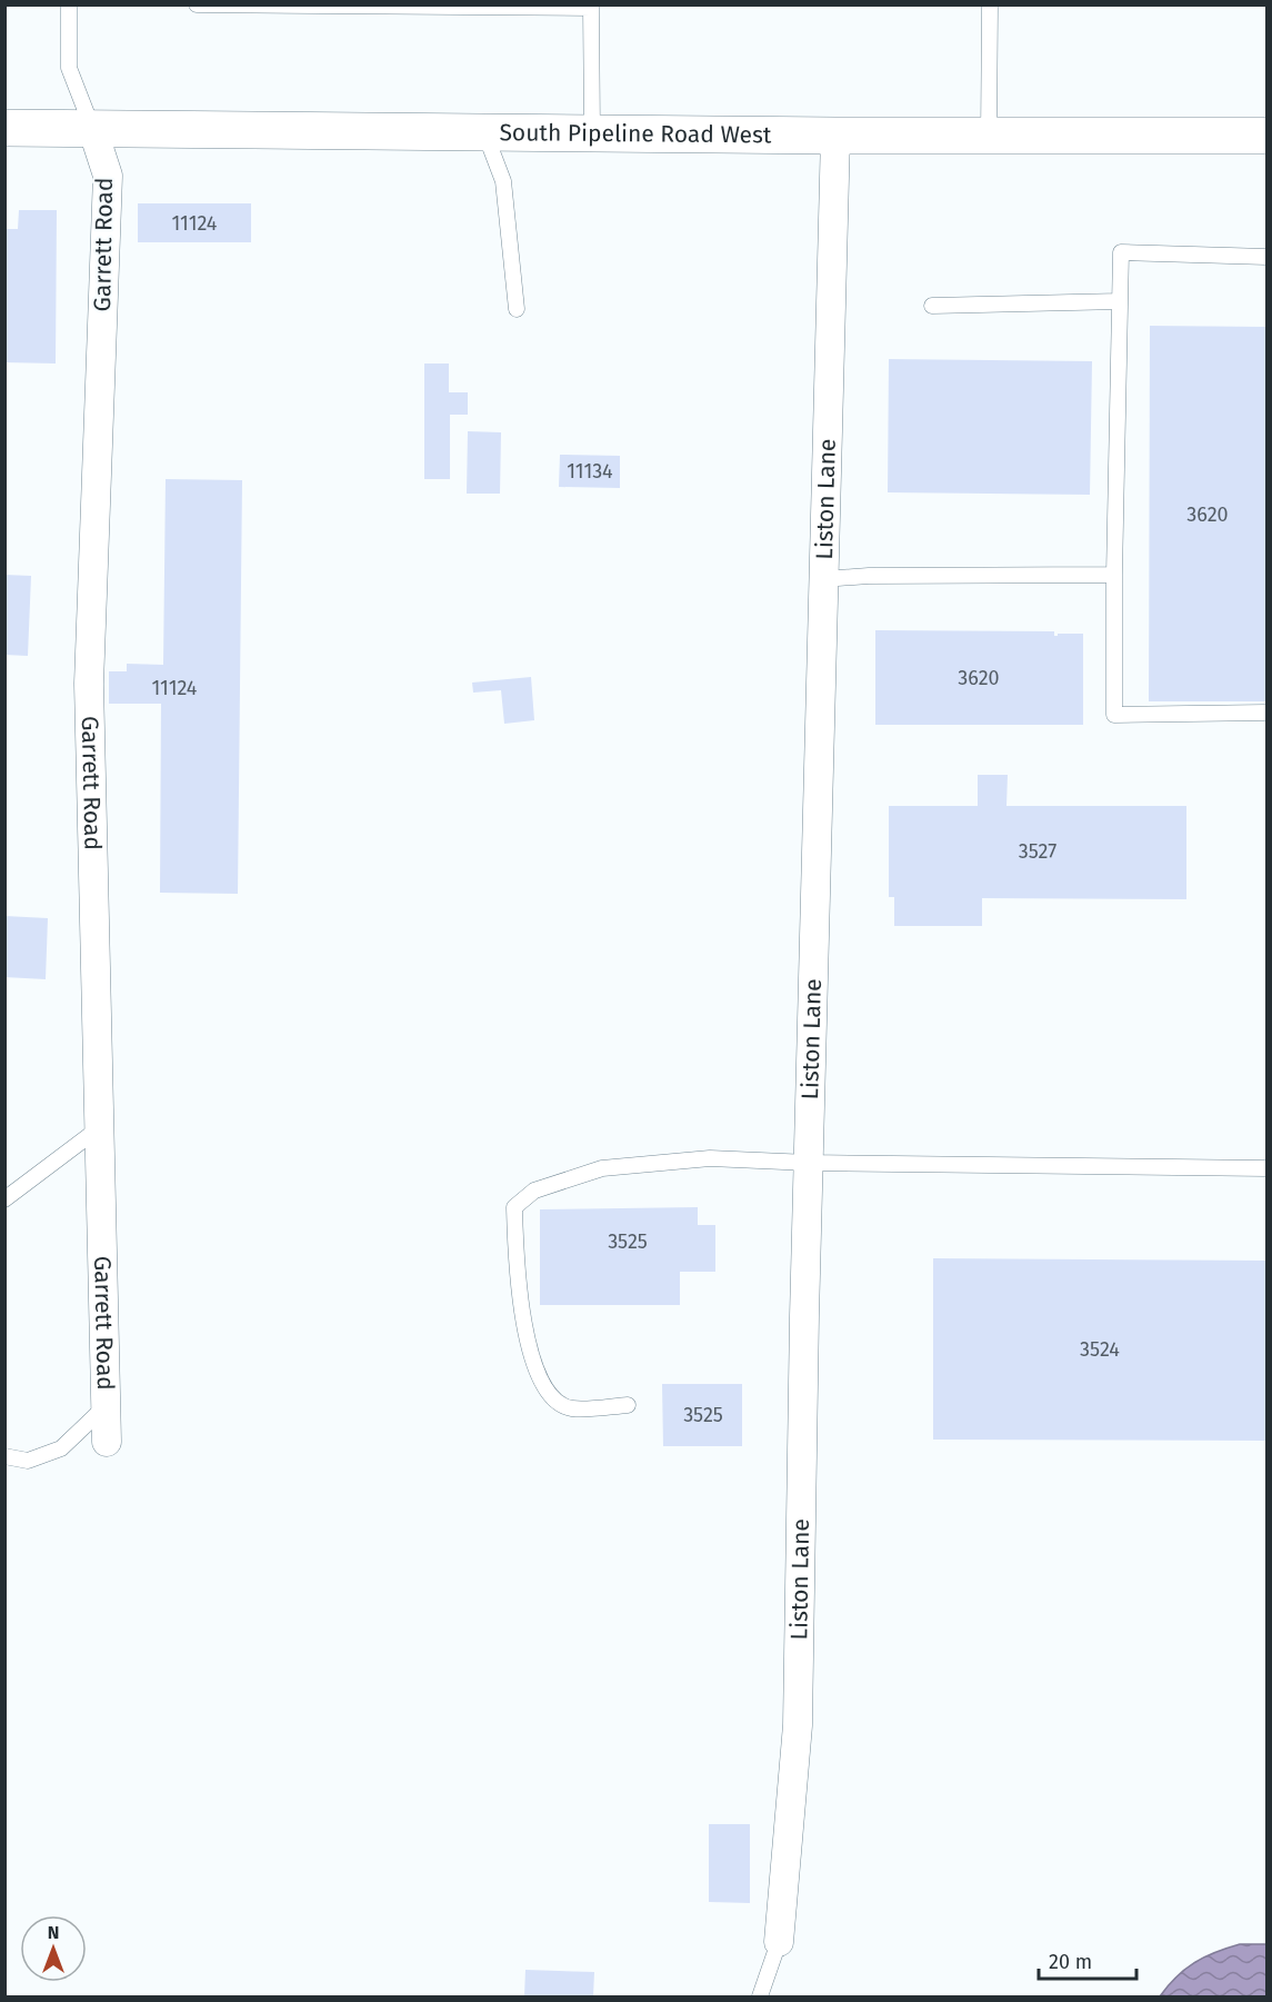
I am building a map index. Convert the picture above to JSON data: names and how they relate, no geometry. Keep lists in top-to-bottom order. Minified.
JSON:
{"streets":{"street":["South Pipeline Road West","Garrett Road","Liston Lane"]},"crossings":[["South Pipeline Road West","Garrett Road"],["South Pipeline Road West","Liston Lane"]],"house_numbers":["11124","11134","3620","3620","11124","3527","3525","3524","3525"],"scale_bar":"20 m","north":"top"}
